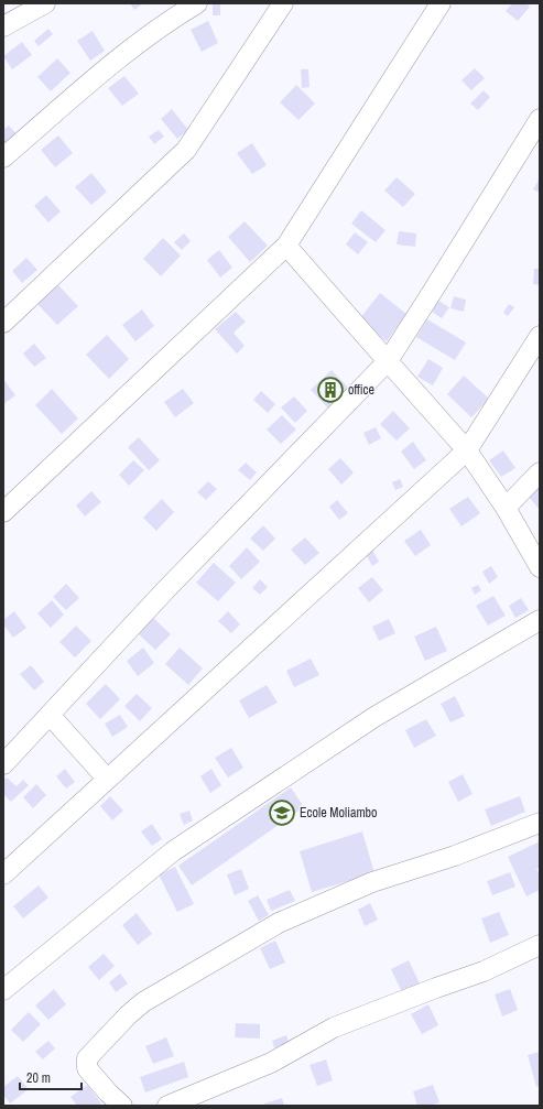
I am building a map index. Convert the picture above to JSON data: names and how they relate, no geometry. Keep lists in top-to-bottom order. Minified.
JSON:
{"places":{"building":["office"],"school or university":["Ecole Moliambo"]},"scale_bar":"20 m"}
